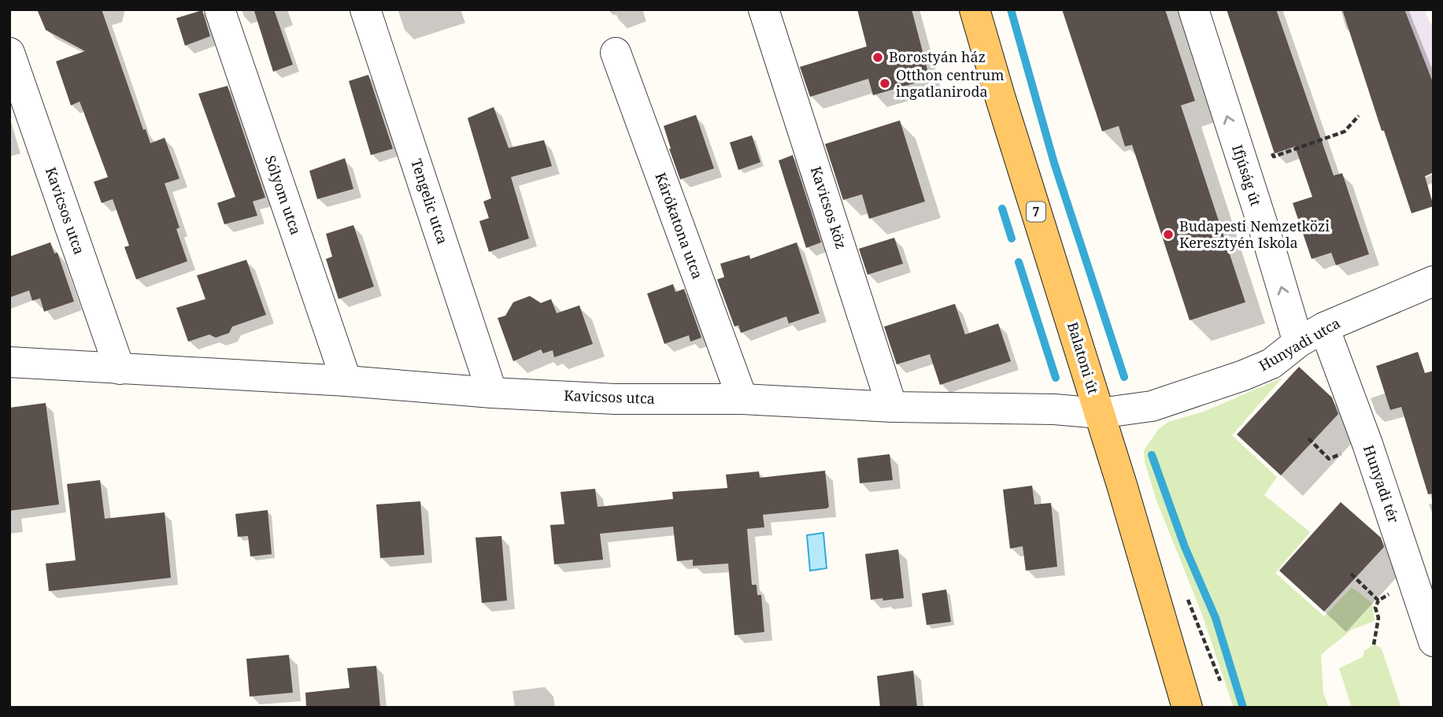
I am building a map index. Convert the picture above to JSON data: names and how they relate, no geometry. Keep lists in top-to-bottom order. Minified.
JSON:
{"streets":{"main road":["7","Balatoni út"],"street":["Ifjúság út","Sólyom utca","Tengelic utca","Kavicsos köz","Kavicsos utca","Kárókatona utca","Hunyadi utca","Hunyadi tér"]},"crossings":[["Ifjúság út","Hunyadi utca"],["Sólyom utca","Kavicsos utca"],["Tengelic utca","Kavicsos utca"],["Kavicsos köz","Kavicsos utca"],["Kavicsos utca","Kárókatona utca"],["Kavicsos utca","Hunyadi utca"],["Kavicsos utca","Balatoni út"],["Hunyadi utca","Balatoni út"],["Hunyadi utca","Hunyadi tér"]],"one_way":["Ifjúság út"],"places":["Borostyán ház","Otthon centrum ingatlaniroda","Budapesti Nemzetközi Keresztyén Iskola"]}
